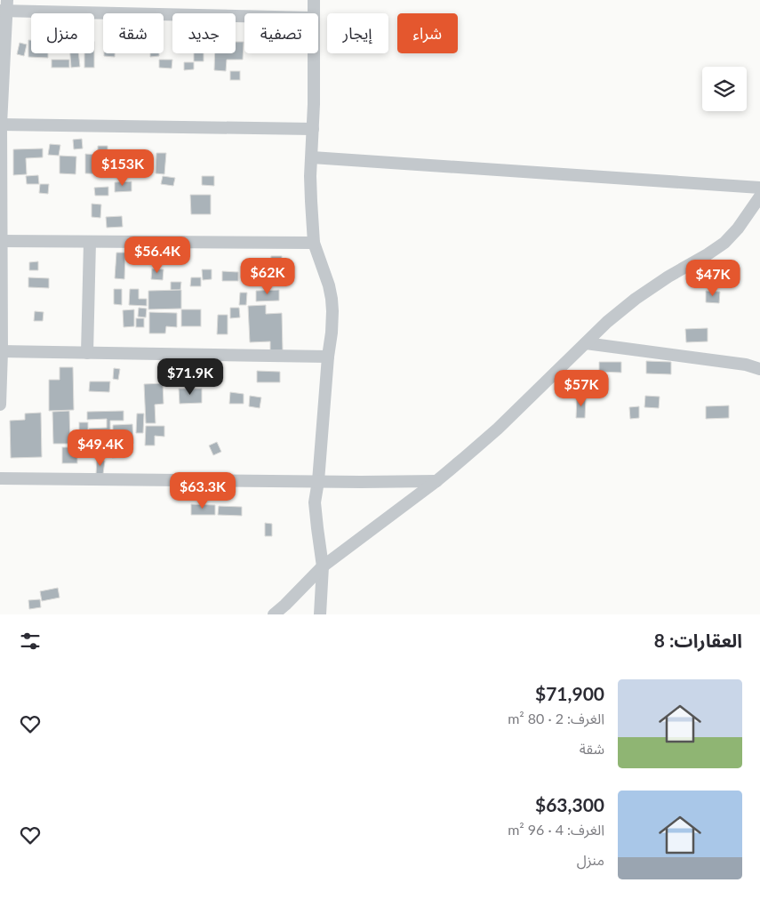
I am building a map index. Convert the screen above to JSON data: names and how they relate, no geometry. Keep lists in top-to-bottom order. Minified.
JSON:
{"page":{"chip":["شراء","إيجار","تصفية","جديد","شقة","منزل"],"price":["$153K","$56.4K","$62K","$47K","$71.9K","$57K","$49.4K","$63.3K"],"heading":"العقارات: 8","list":[{"name":"$71,900","note":"الغرف: 2 · 80 m² · شقة"},{"name":"$63,300","note":"الغرف: 4 · 96 m² · منزل"}]}}
